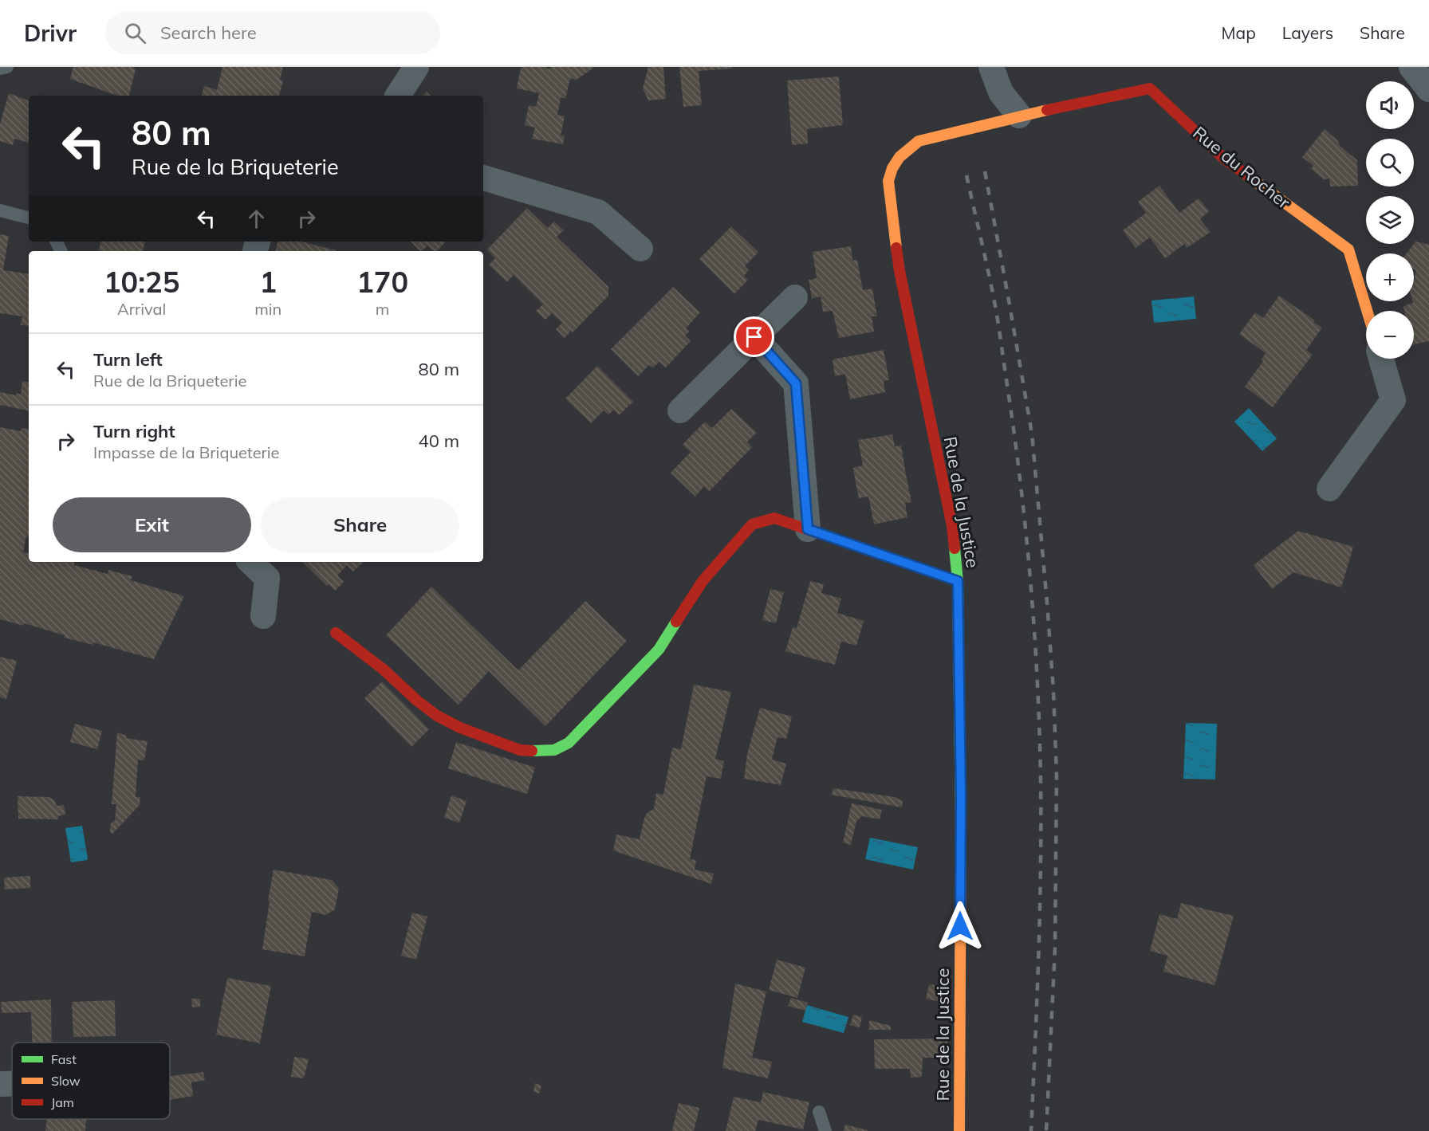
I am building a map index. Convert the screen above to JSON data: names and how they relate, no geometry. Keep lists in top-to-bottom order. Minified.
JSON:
{"streets":{"street":["Rue du Rocher","Rue de la Justice"]},"crossings":[["Rue du Rocher","Rue de la Justice"]],"legend":["Fast","Slow","Jam"],"page":{"header":"Drivr","search":"Search here","nav":["Map","Layers","Share"],"map_buttons":["+","−"],"turn":["80 m","Rue de la Briqueterie"],"eta":["10:25","Arrival","1","min","170","m"],"list":[{"name":"Turn left","note":"Rue de la Briqueterie","value":"80 m"},{"name":"Turn right","note":"Impasse de la Briqueterie","value":"40 m"}],"buttons":["Exit","Share"]}}
